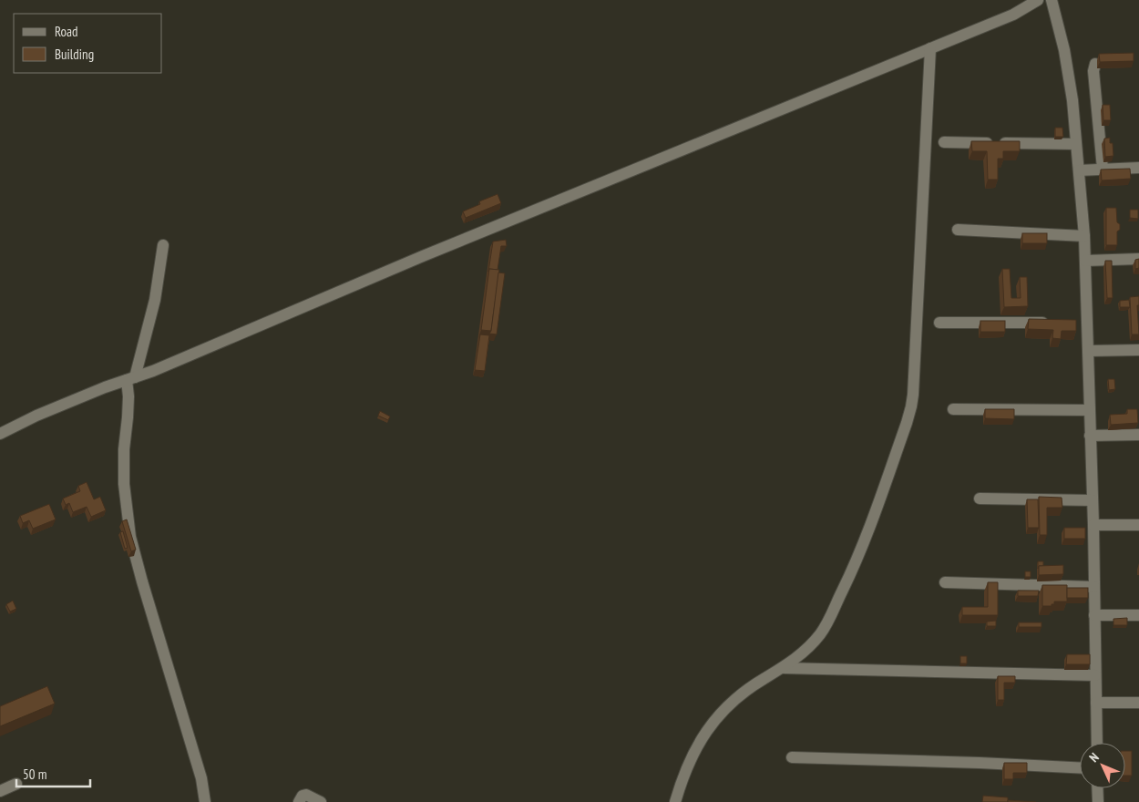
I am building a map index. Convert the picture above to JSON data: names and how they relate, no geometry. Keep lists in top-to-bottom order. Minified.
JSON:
{"legend":["Road","Building"],"scale_bar":"50 m","north":"top left"}
